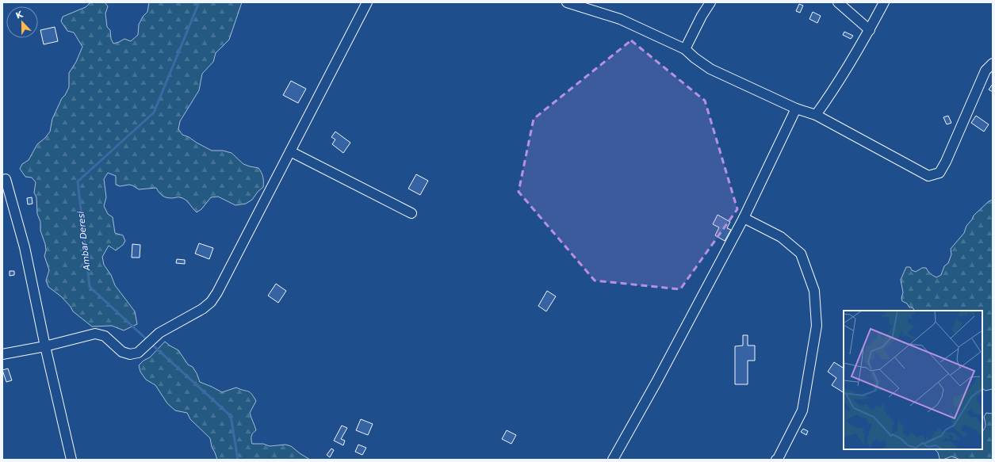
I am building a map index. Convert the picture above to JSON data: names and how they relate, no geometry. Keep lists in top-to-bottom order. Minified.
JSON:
{"water":["Ambar Deresi"],"north":"top"}
